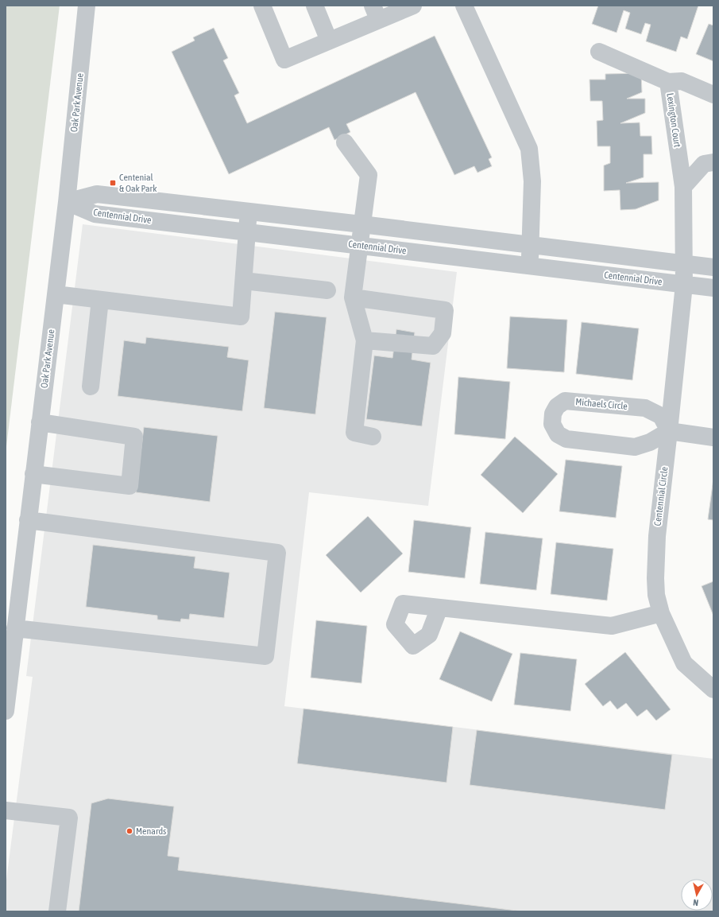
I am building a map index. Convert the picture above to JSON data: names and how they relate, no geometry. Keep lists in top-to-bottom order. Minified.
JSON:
{"streets":{"street":["Oak Park Avenue","Lexington Court","Centennial Drive","Michaels Circle","Centennial Circle"]},"crossings":[["Oak Park Avenue","Centennial Drive"],["Lexington Court","Centennial Drive"],["Lexington Court","Centennial Circle"],["Centennial Drive","Centennial Circle"],["Michaels Circle","Centennial Circle"]],"places":{"transit":["Centenial & Oak Park"],"other":["Menards"]},"north":"bottom"}
